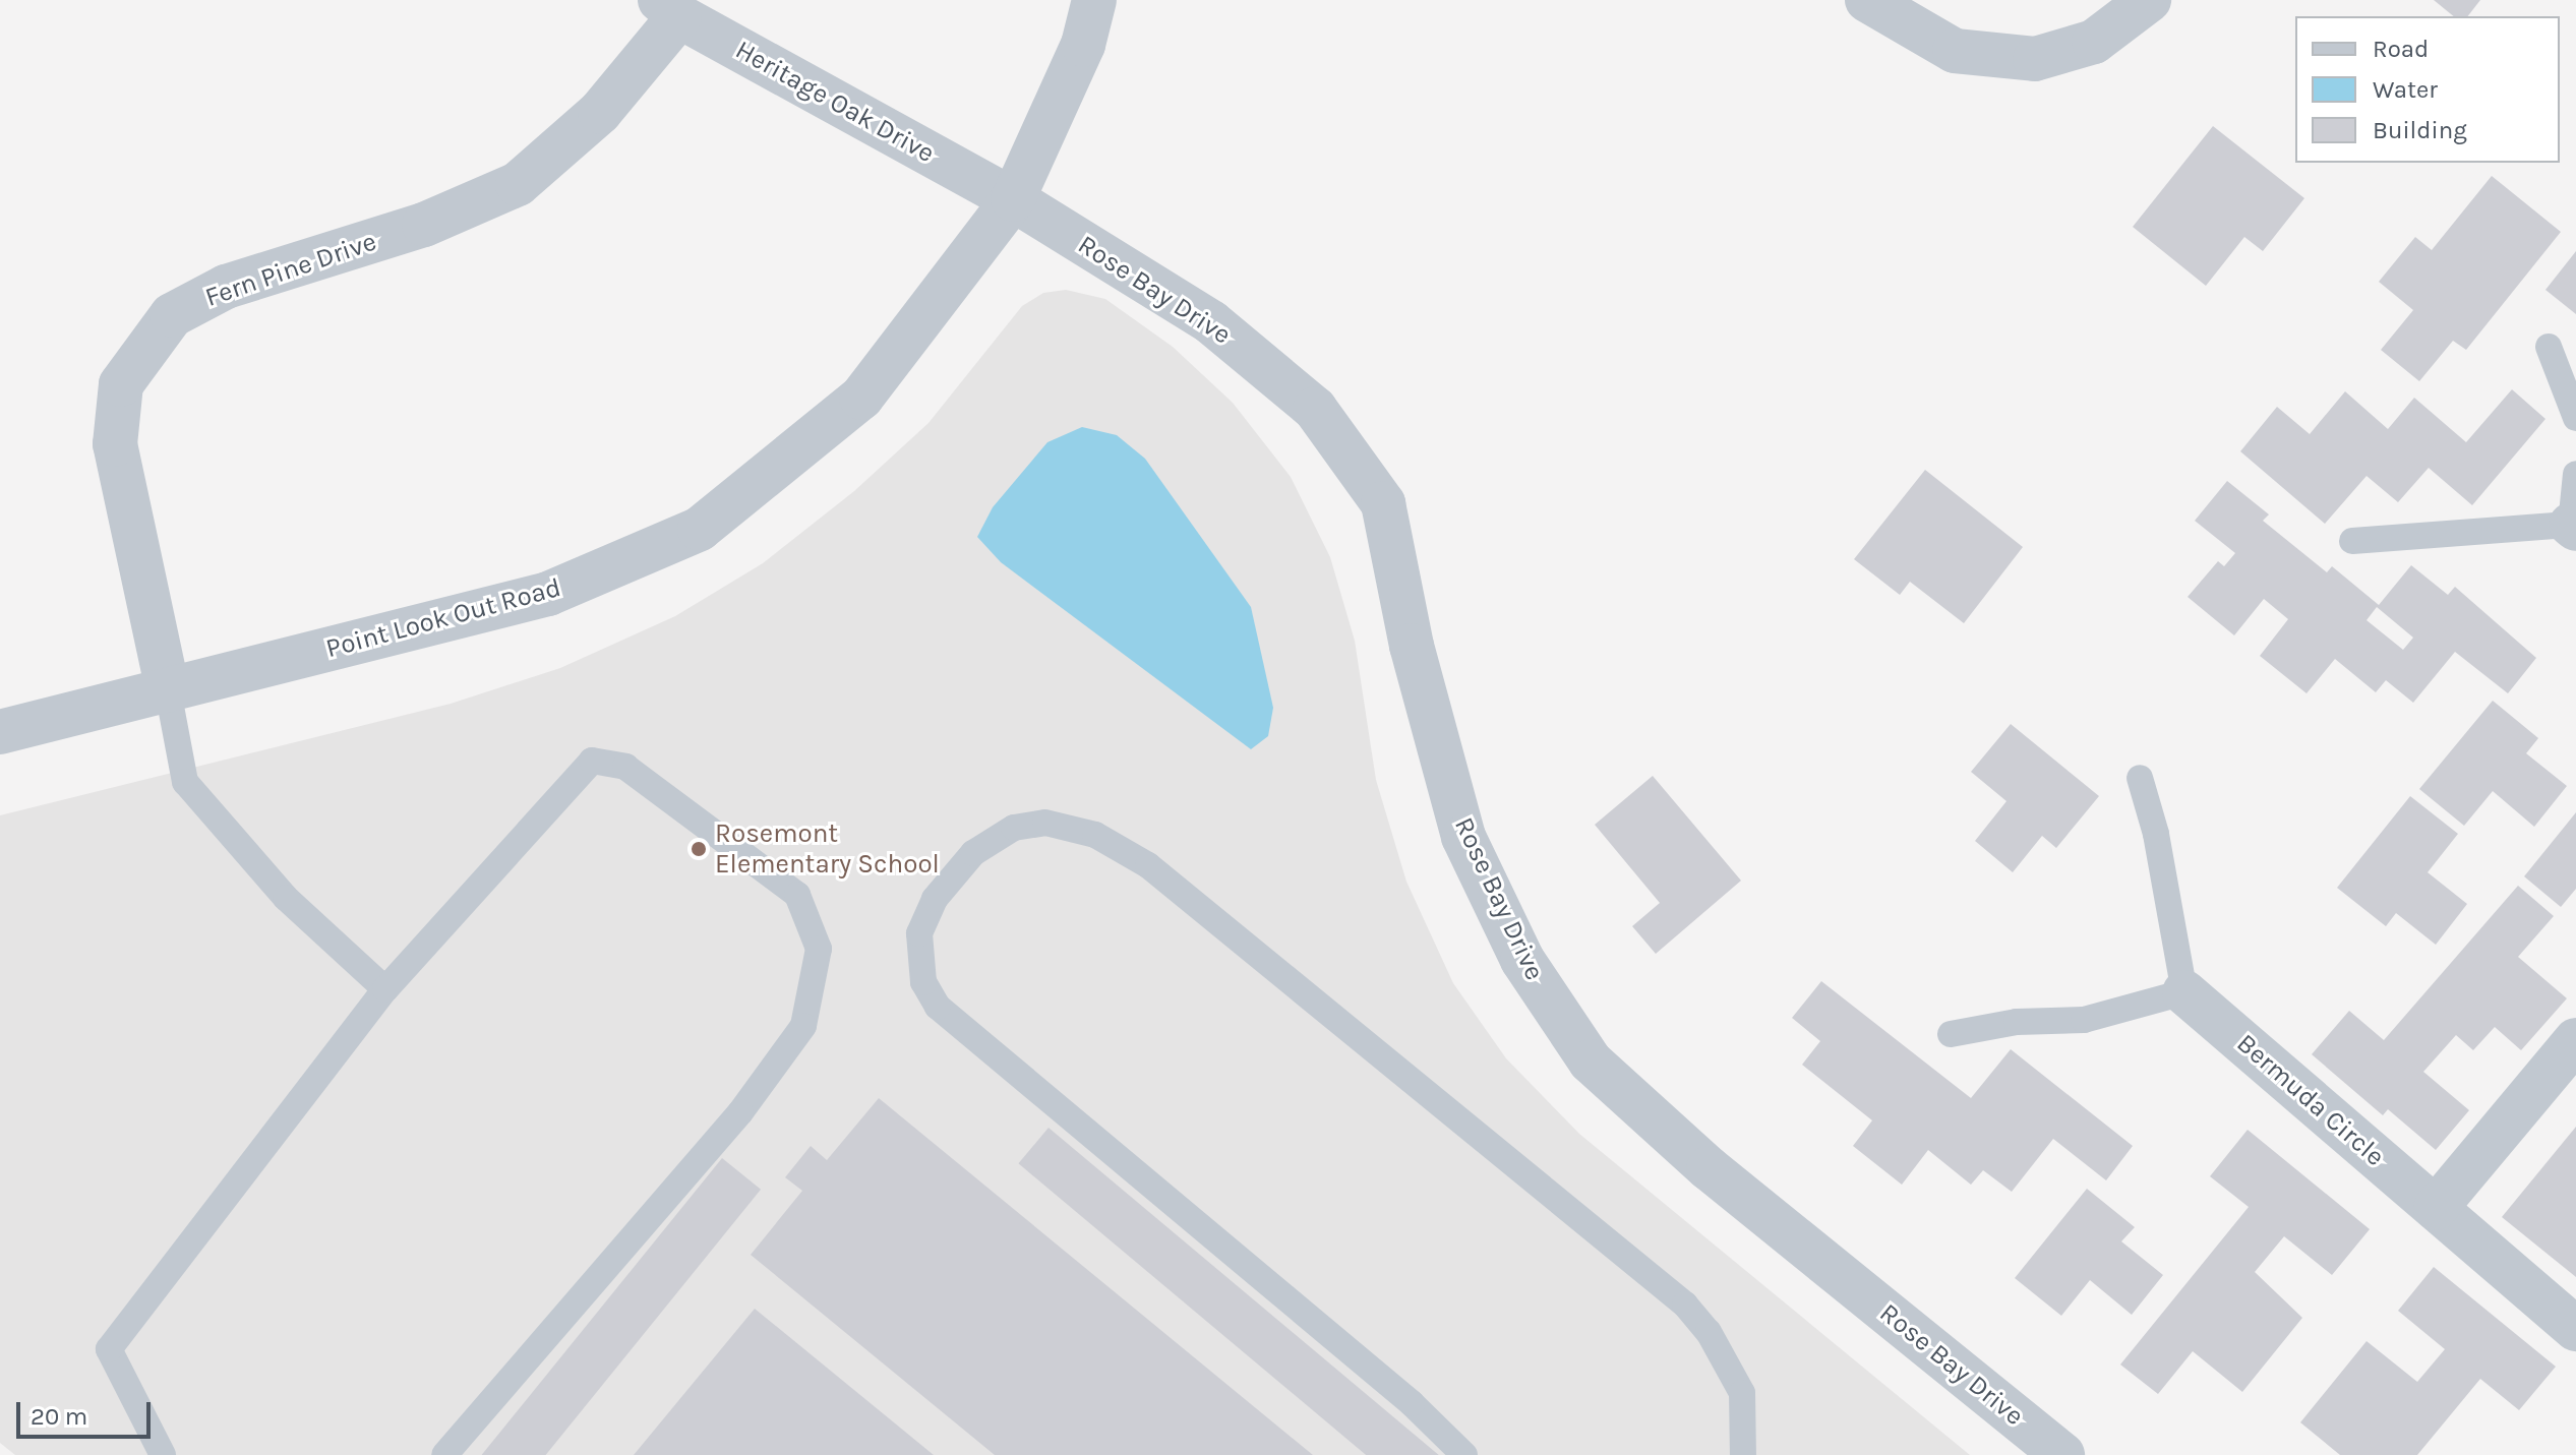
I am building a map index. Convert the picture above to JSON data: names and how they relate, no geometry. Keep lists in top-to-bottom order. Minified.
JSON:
{"streets":{"street":["Heritage Oak Drive","Fern Pine Drive","Rose Bay Drive","Point Look Out Road","Bermuda Circle"]},"crossings":[["Heritage Oak Drive","Fern Pine Drive"],["Heritage Oak Drive","Rose Bay Drive"],["Heritage Oak Drive","Point Look Out Road"],["Fern Pine Drive","Point Look Out Road"],["Rose Bay Drive","Point Look Out Road"]],"places":["Rosemont Elementary School"],"legend":["Road","Water","Building"],"scale_bar":"20 m"}
